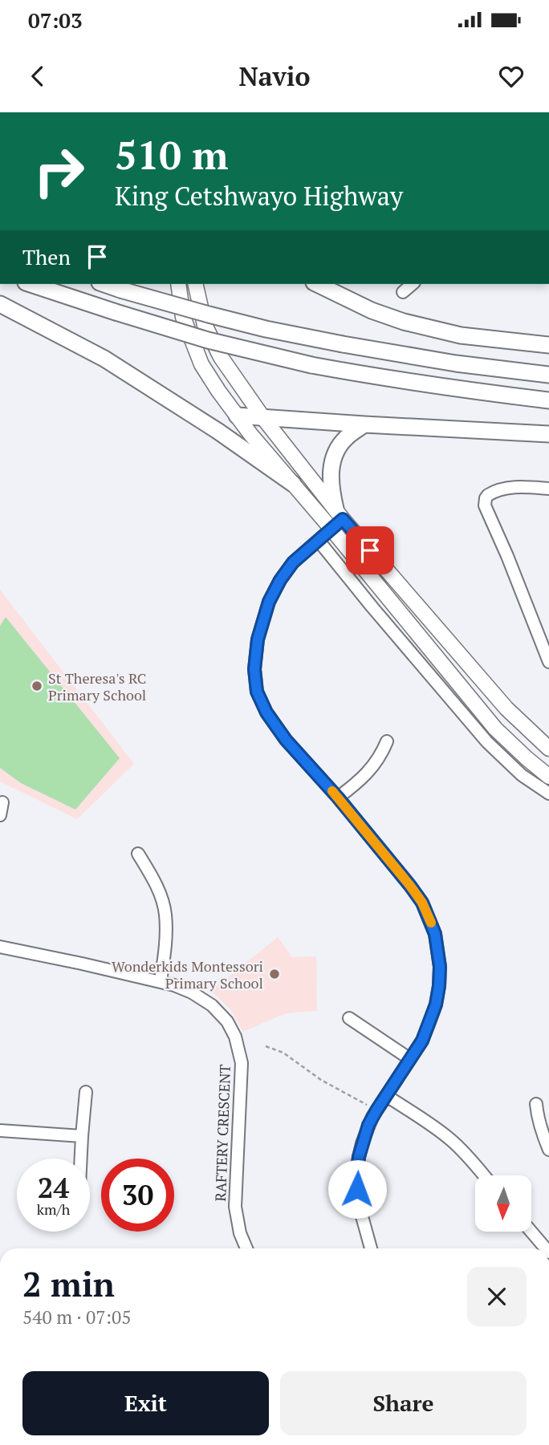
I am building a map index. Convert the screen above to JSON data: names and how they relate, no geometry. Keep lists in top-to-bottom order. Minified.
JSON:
{"streets":{"street":["RAFTERY CRESCENT"]},"places":["St Theresa's RC Primary School","Wonderkids Montessori Primary School"],"north":"bottom","page":{"status":"07:03","header":"Navio","turn":["510 m","King Cetshwayo Highway"],"then":"Then","speed":"24 km/h","limit":"30","heading":["2 min","540 m · 07:05"],"buttons":["Exit","Share"]}}
